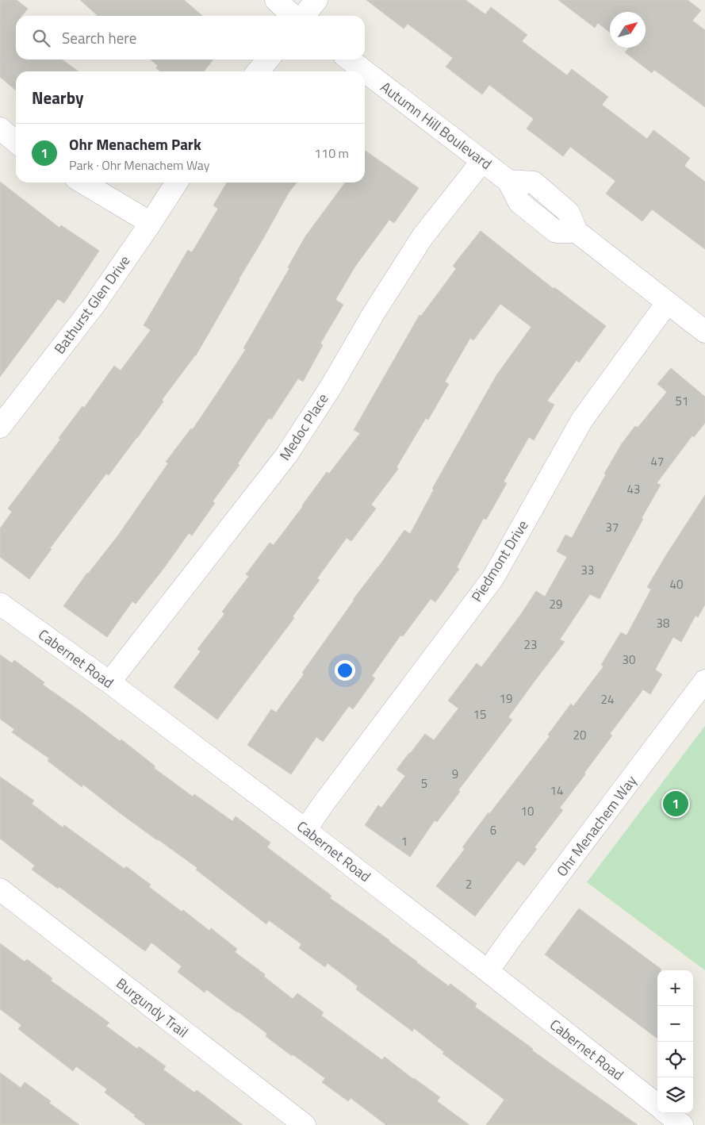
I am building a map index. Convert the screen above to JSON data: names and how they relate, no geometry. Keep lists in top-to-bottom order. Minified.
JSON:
{"streets":{"street":["Autumn Hill Boulevard","Bathurst Glen Drive","Medoc Place","Piedmont Drive","Cabernet Road","Ohr Menachem Way","Burgundy Trail"]},"crossings":[["Autumn Hill Boulevard","Medoc Place"],["Autumn Hill Boulevard","Piedmont Drive"],["Medoc Place","Cabernet Road"],["Piedmont Drive","Cabernet Road"],["Cabernet Road","Ohr Menachem Way"]],"house_numbers":["51","47","43","37","33","40","29","38","23","30","19","24","15","20","9","5","14","10","6","1","2"],"north":"top right","page":{"search":"Search here","heading":"Nearby","list":[{"mark":"1","name":"Ohr Menachem Park","note":"Park · Ohr Menachem Way","value":"110 m"}],"pins":"1","map_buttons":["+","−"]}}
